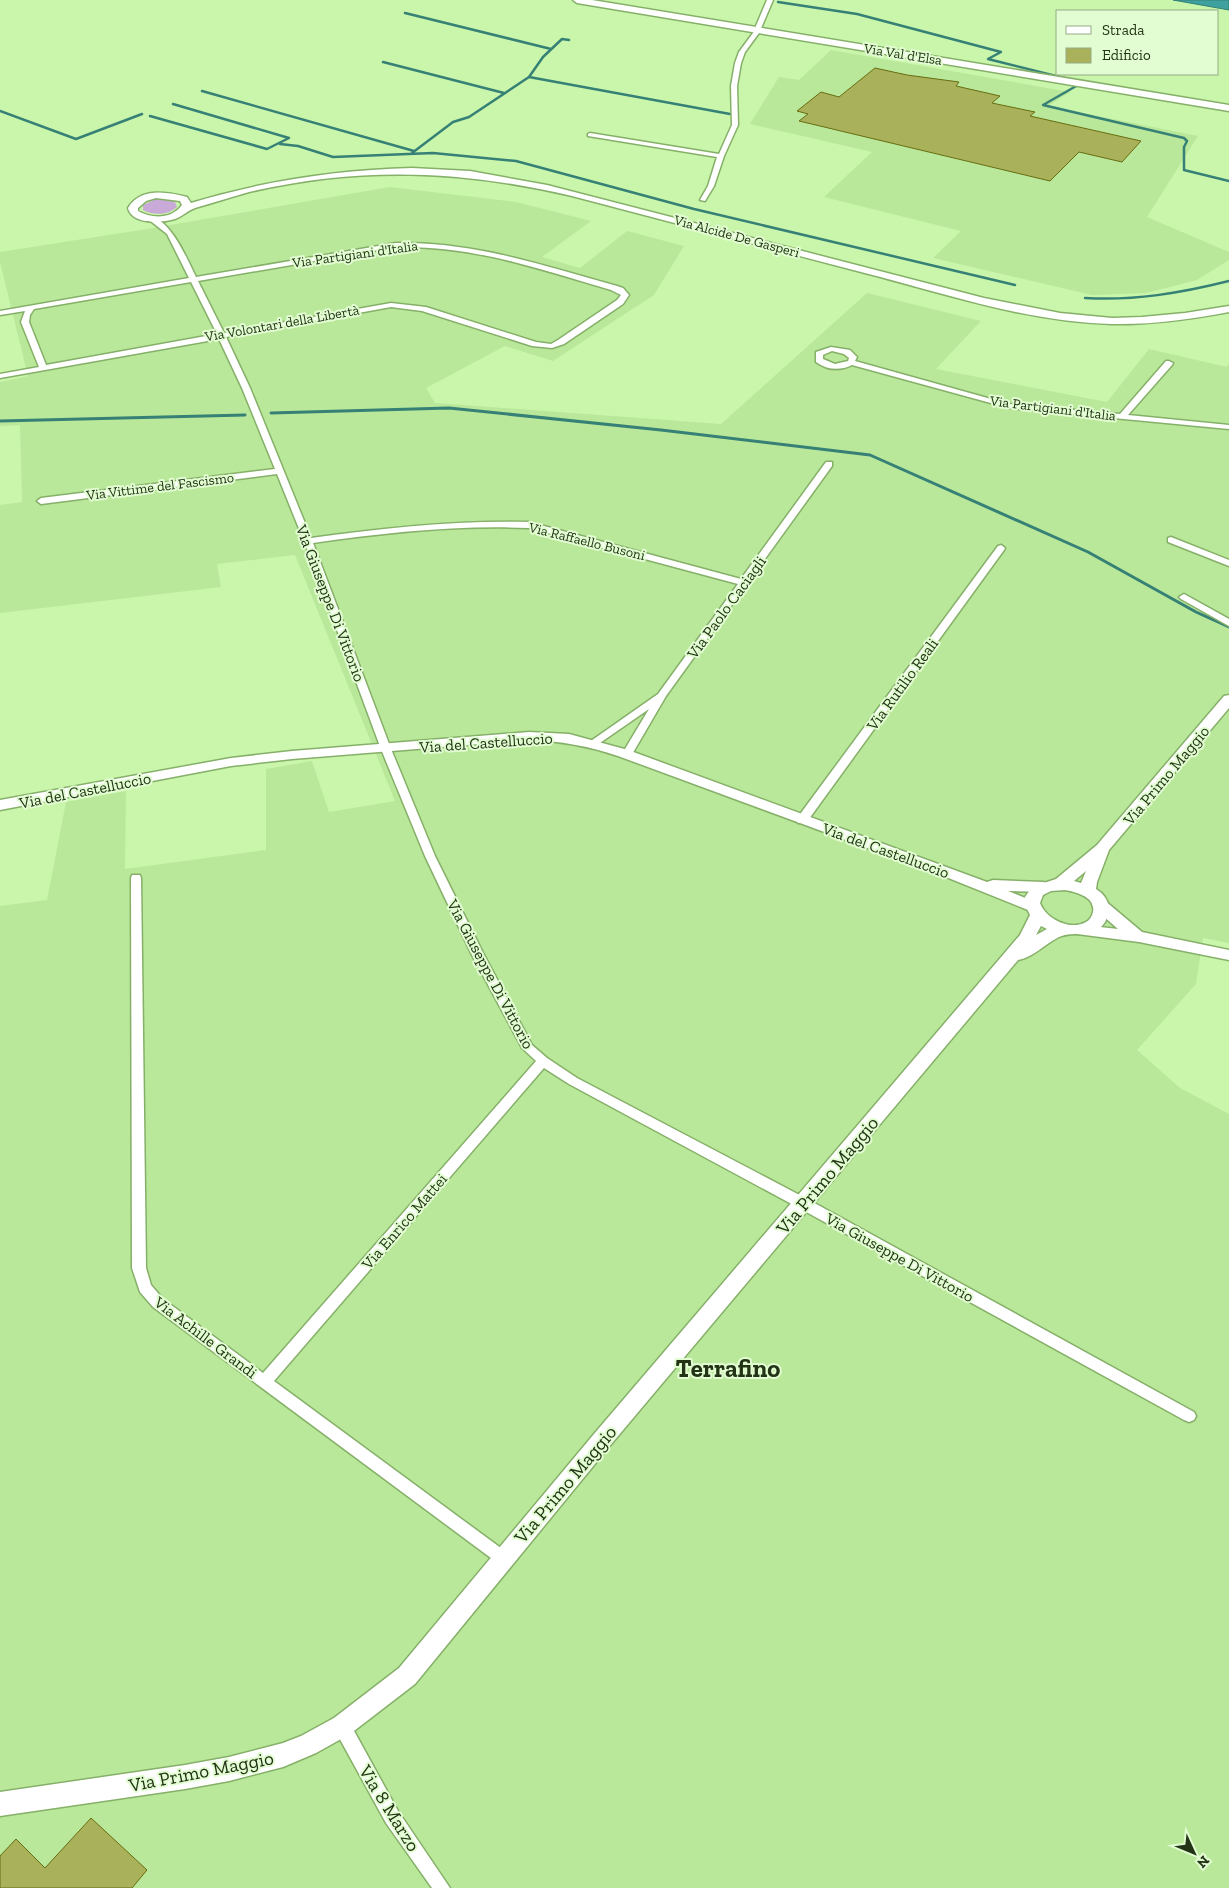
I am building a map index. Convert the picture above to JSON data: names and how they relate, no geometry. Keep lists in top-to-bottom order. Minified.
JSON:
{"streets":{"main road":["Via Val d'Elsa","Via Primo Maggio"],"street":["Via Alcide De Gasperi","Via Partigiani d'Italia","Via Volontari della Libertà","Via Vittime del Fascismo","Via Raffaello Busoni","Via Giuseppe Di Vittorio","Via Paolo Caciagli","Via Rutilio Reali","Via del Castelluccio","Via Enrico Mattei","Via Achille Grandi","Via 8 Marzo"]},"crossings":[["Via Alcide De Gasperi","Via Giuseppe Di Vittorio"],["Via Partigiani d'Italia","Via Volontari della Libertà"],["Via Partigiani d'Italia","Via Giuseppe Di Vittorio"],["Via Volontari della Libertà","Via Giuseppe Di Vittorio"],["Via Vittime del Fascismo","Via Giuseppe Di Vittorio"],["Via Raffaello Busoni","Via Giuseppe Di Vittorio"],["Via Raffaello Busoni","Via Paolo Caciagli"],["Via Giuseppe Di Vittorio","Via del Castelluccio"],["Via Giuseppe Di Vittorio","Via Primo Maggio"],["Via Giuseppe Di Vittorio","Via Enrico Mattei"],["Via Paolo Caciagli","Via del Castelluccio"],["Via Rutilio Reali","Via del Castelluccio"],["Via Primo Maggio","Via Achille Grandi"],["Via Primo Maggio","Via 8 Marzo"],["Via Enrico Mattei","Via Achille Grandi"]],"districts":["Terrafino"],"legend":["Strada","Edificio"],"north":"bottom right"}
